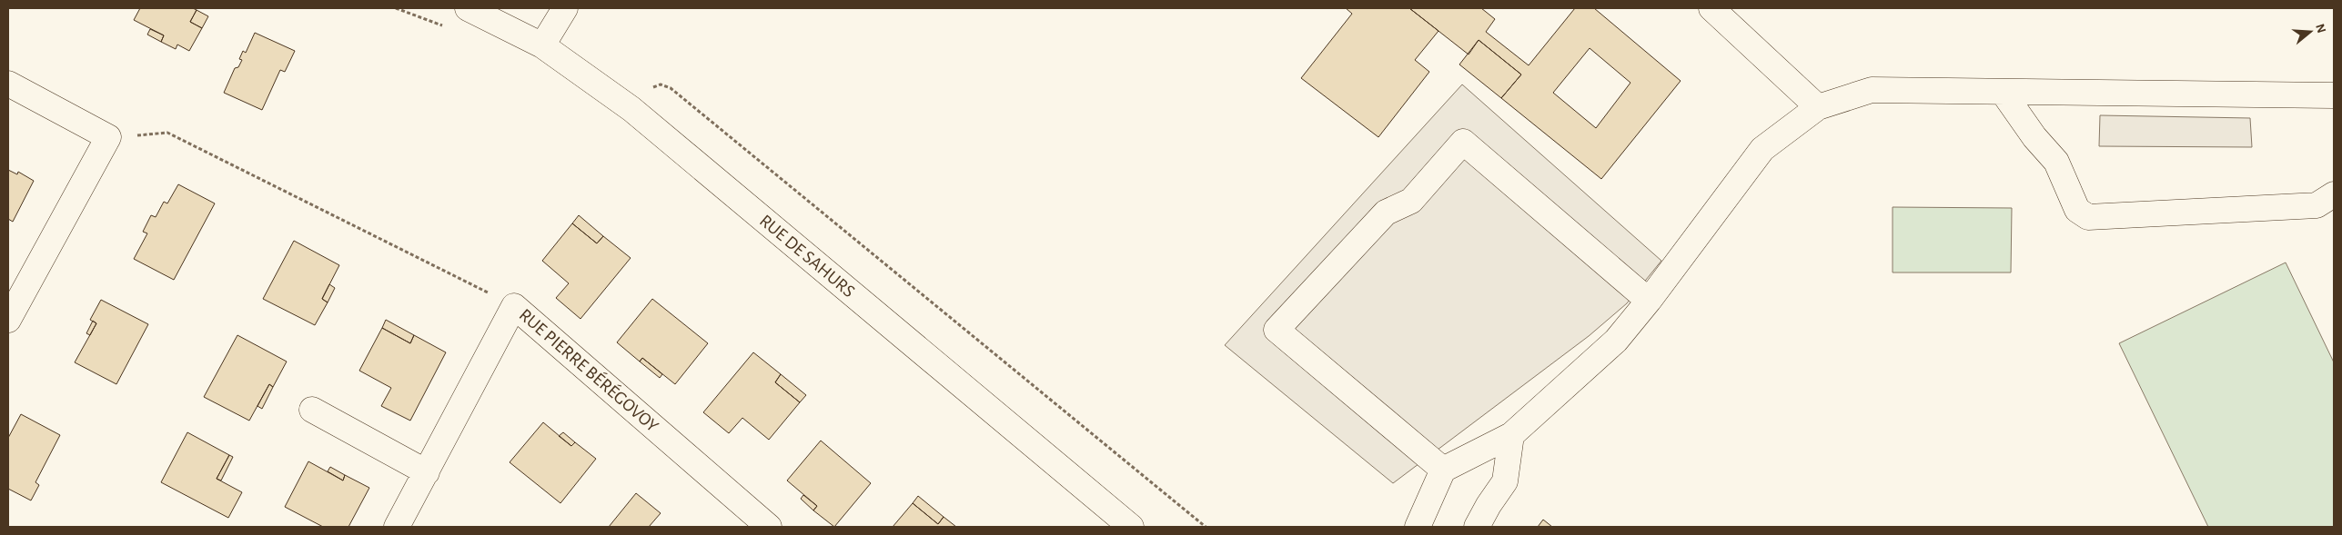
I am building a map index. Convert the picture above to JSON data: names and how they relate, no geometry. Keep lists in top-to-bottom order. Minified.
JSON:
{"streets":{"street":["RUE DE SAHURS","RUE PIERRE BÉRÉGOVOY"]},"north":"right"}
